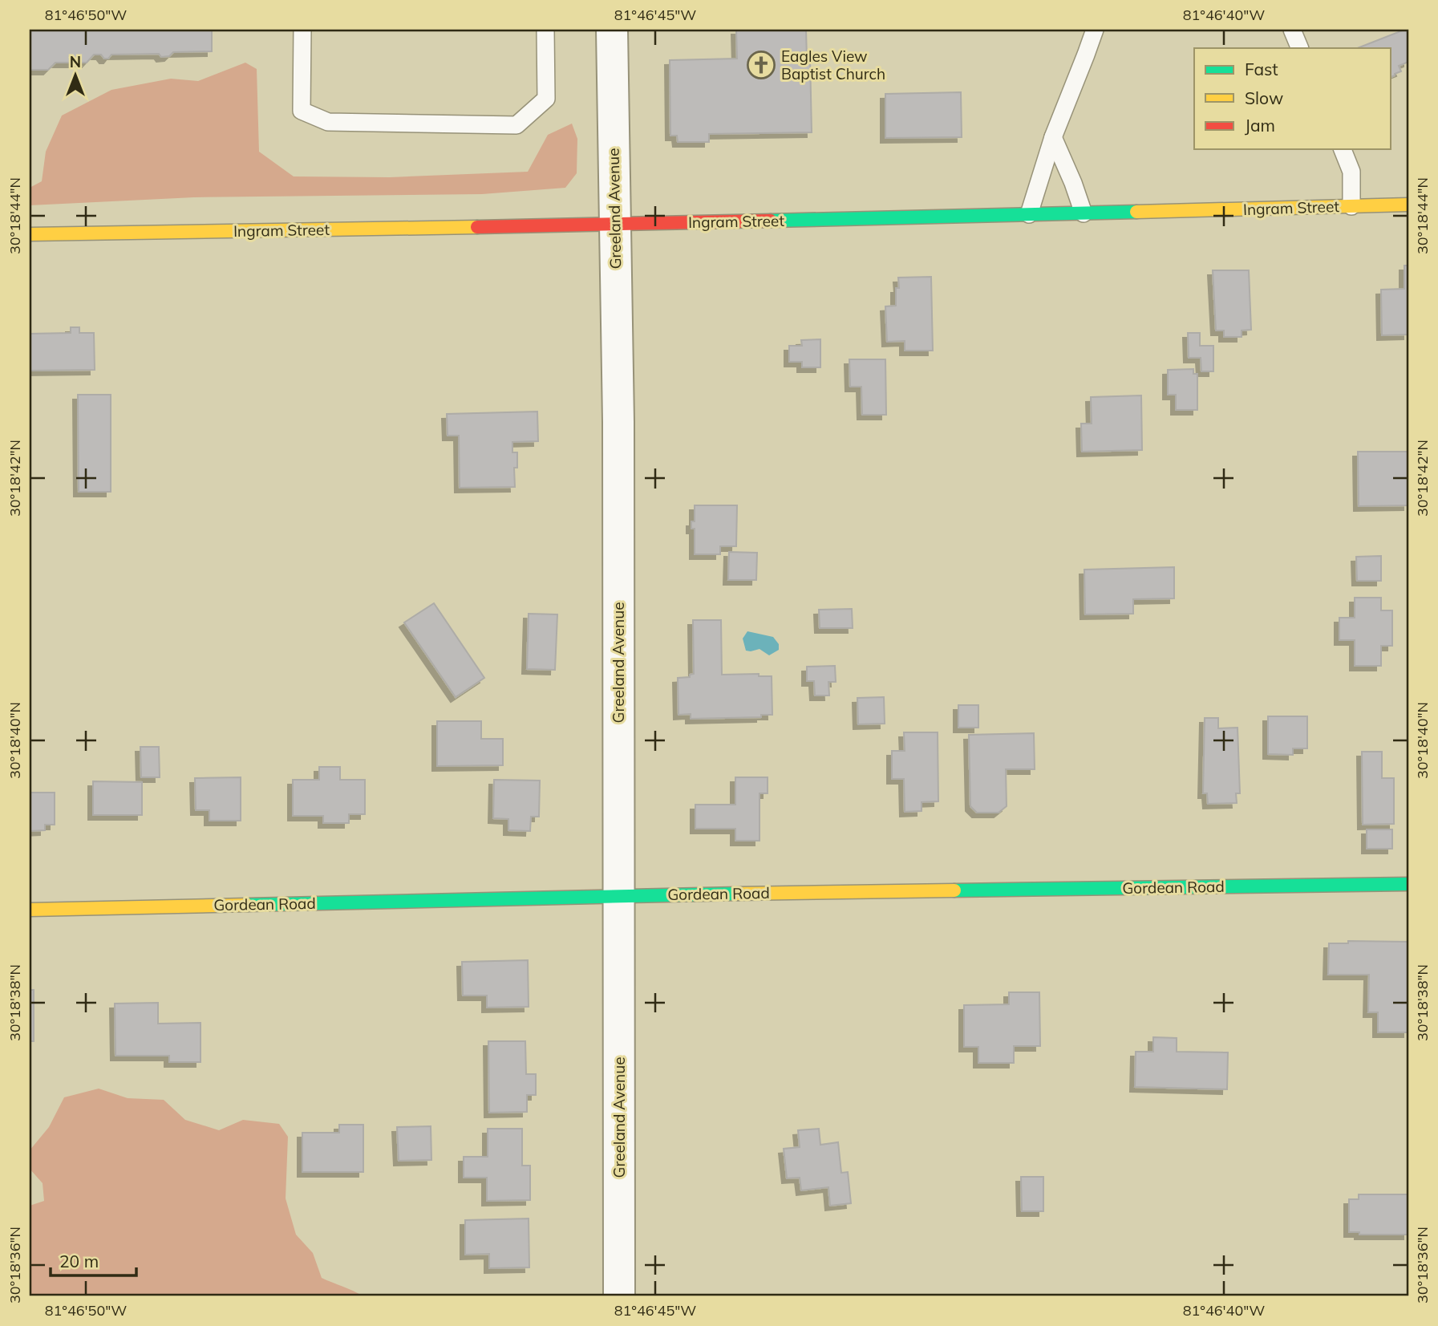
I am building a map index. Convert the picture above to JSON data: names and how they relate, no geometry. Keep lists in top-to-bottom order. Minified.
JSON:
{"streets":{"street":["Ingram Street","Greeland Avenue","Gordean Road"]},"crossings":[["Ingram Street","Greeland Avenue"],["Greeland Avenue","Gordean Road"]],"places":{"church":["Eagles View Baptist Church"]},"legend":["Fast","Slow","Jam"],"scale_bar":"20 m","north":"top","coordinates":["81°46'50\"W","81°46'45\"W","81°46'40\"W","30°18'44\"N","30°18'42\"N","30°18'40\"N","30°18'38\"N","30°18'36\"N"]}
